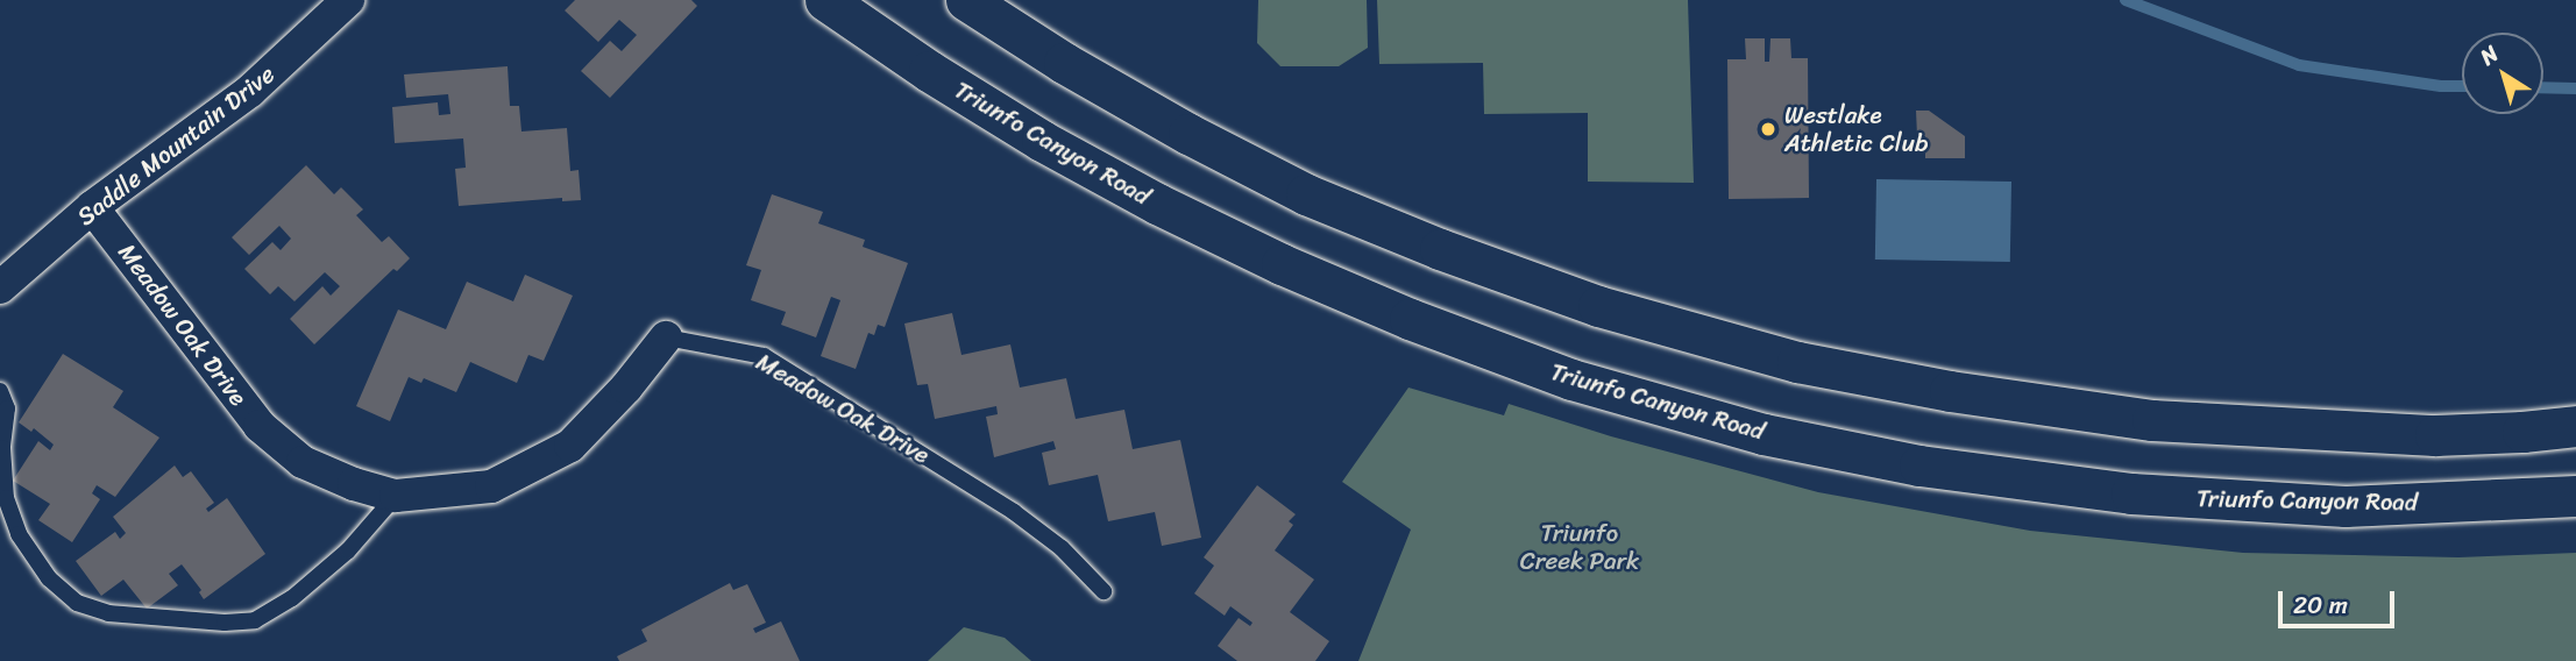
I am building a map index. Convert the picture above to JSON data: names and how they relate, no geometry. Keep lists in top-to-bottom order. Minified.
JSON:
{"streets":{"street":["Triunfo Canyon Road","Saddle Mountain Drive","Meadow Oak Drive"]},"crossings":[["Saddle Mountain Drive","Meadow Oak Drive"]],"parks":["Triunfo Creek Park"],"places":["Westlake Athletic Club"],"scale_bar":"20 m","north":"top left"}
